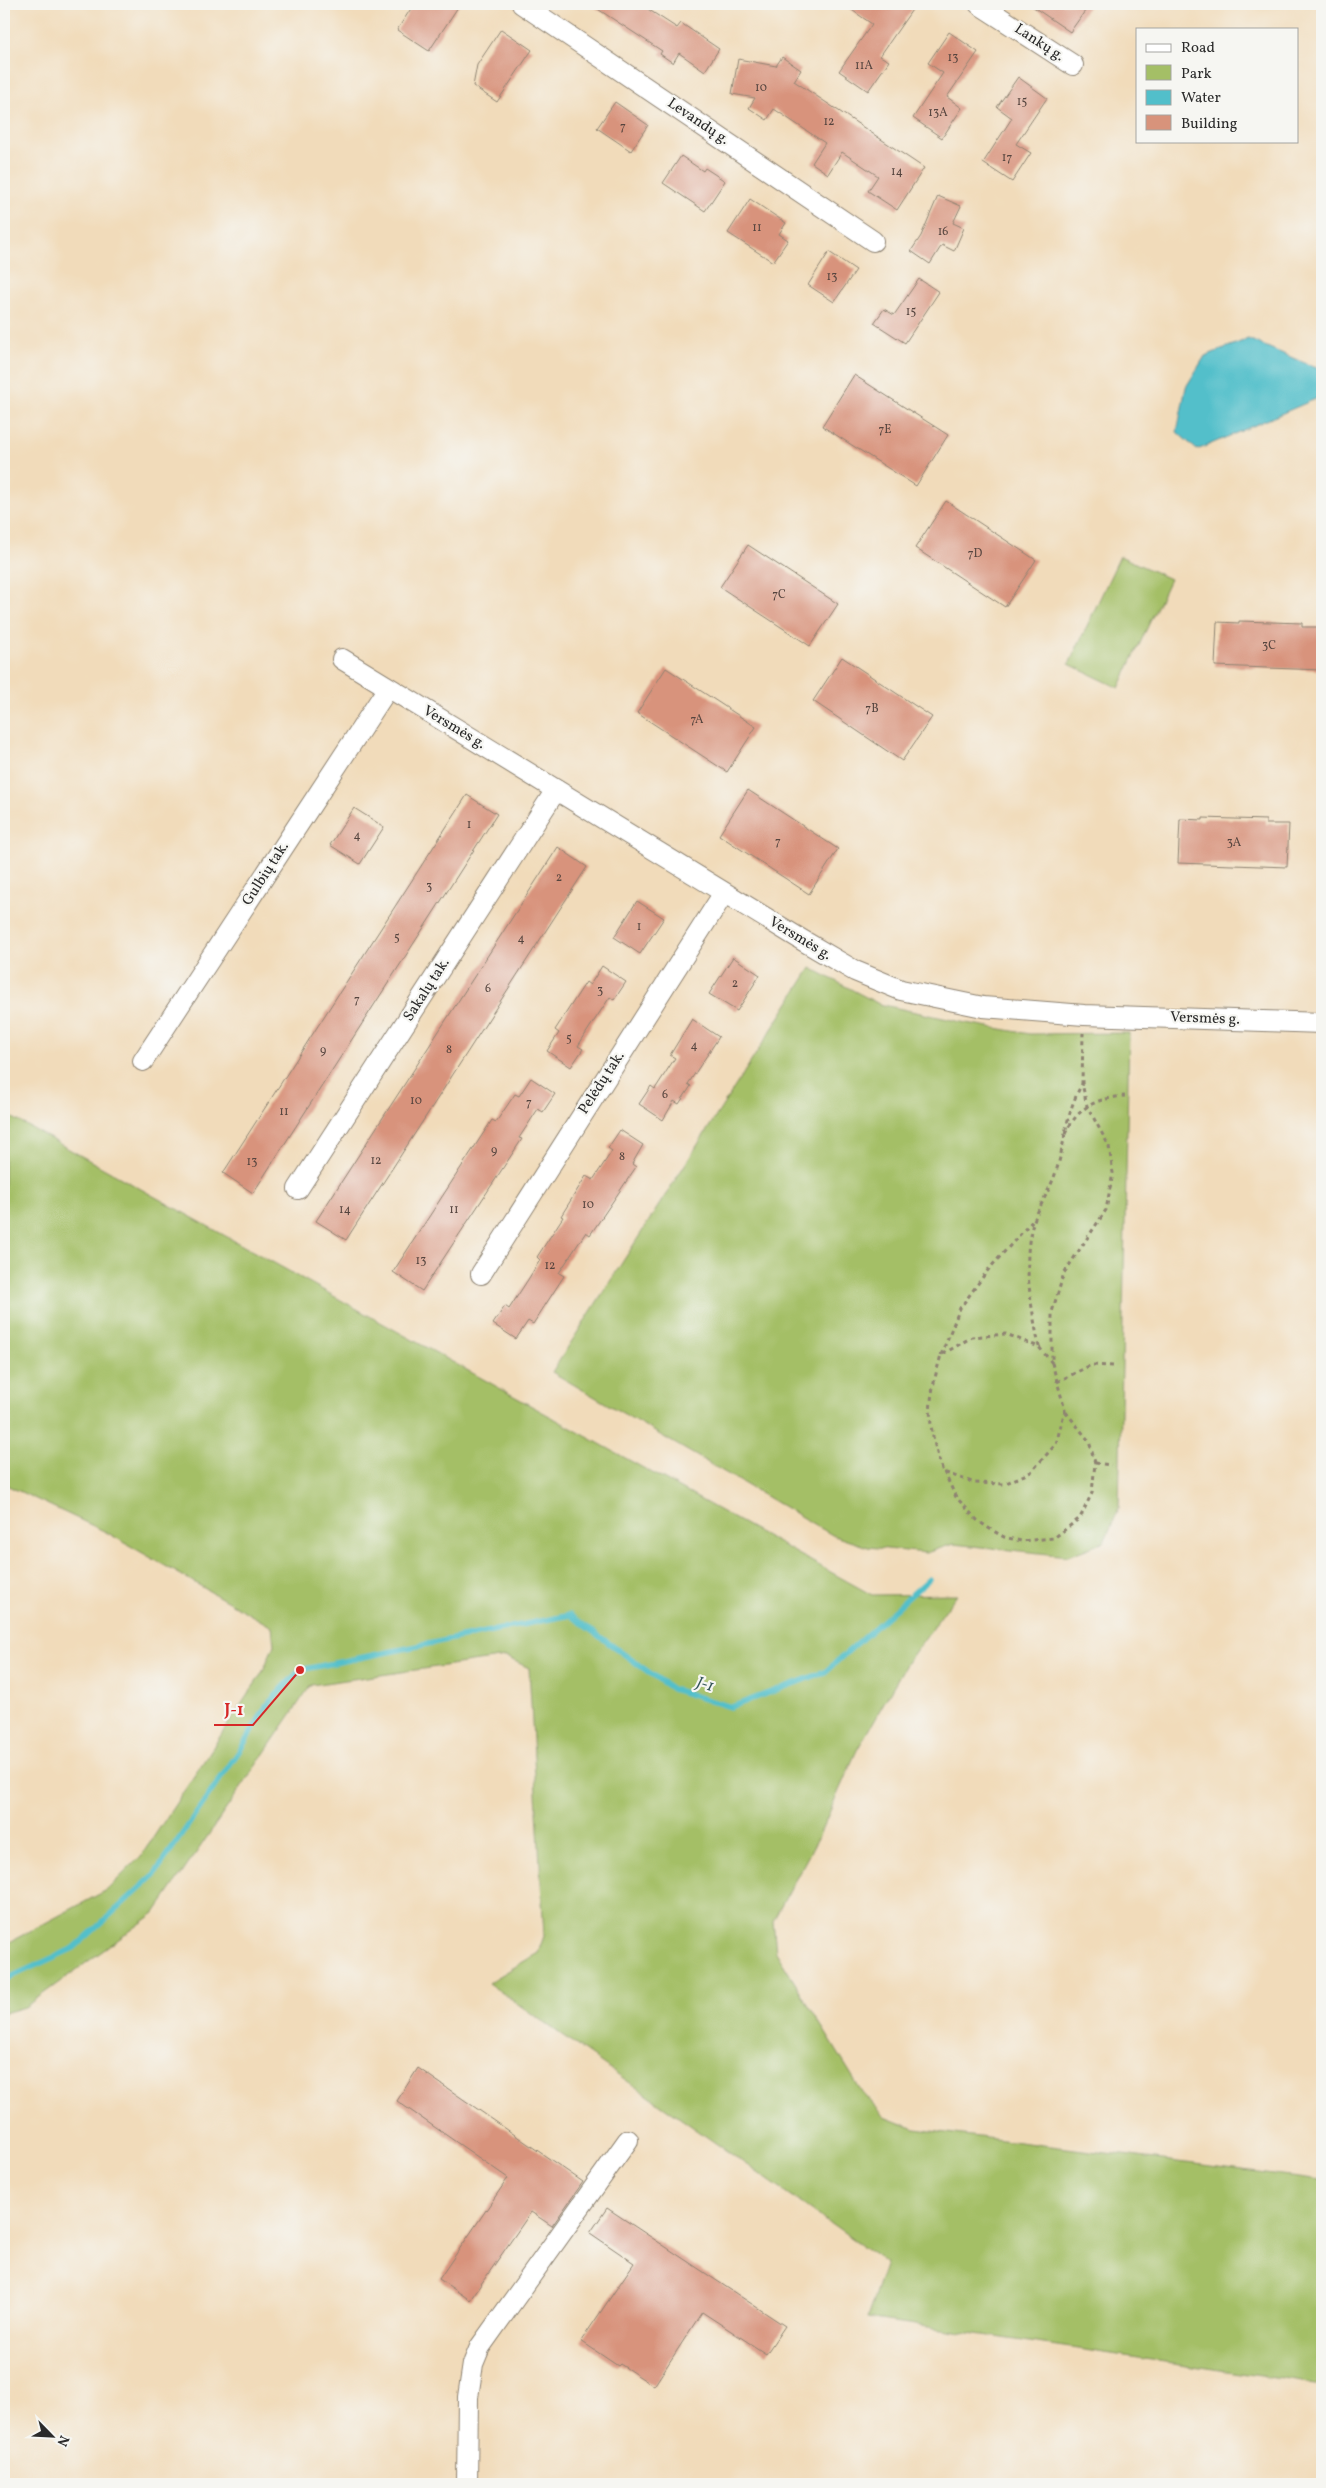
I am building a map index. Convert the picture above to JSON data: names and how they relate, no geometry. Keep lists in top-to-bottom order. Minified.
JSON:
{"streets":{"street":["Lankų g.","Levandų g.","Versmės g.","Gulbių tak.","Sakalų tak.","Pelėdų tak."]},"crossings":[["Versmės g.","Gulbių tak."],["Versmės g.","Sakalų tak."],["Versmės g.","Pelėdų tak."]],"water":["J-1"],"places":["J-1"],"house_numbers":["13","11A","10","15","13A","12","7","17","14","11","16","13","15","7E","7D","7C","3C","7B","7A","1","4","7","3A","2","3","1","5","4","2","6","3","7","5","4","8","9","6","10","7","11","9","8","12","13","10","14","11","13","12"],"legend":["Road","Park","Water","Building"],"north":"bottom right"}
